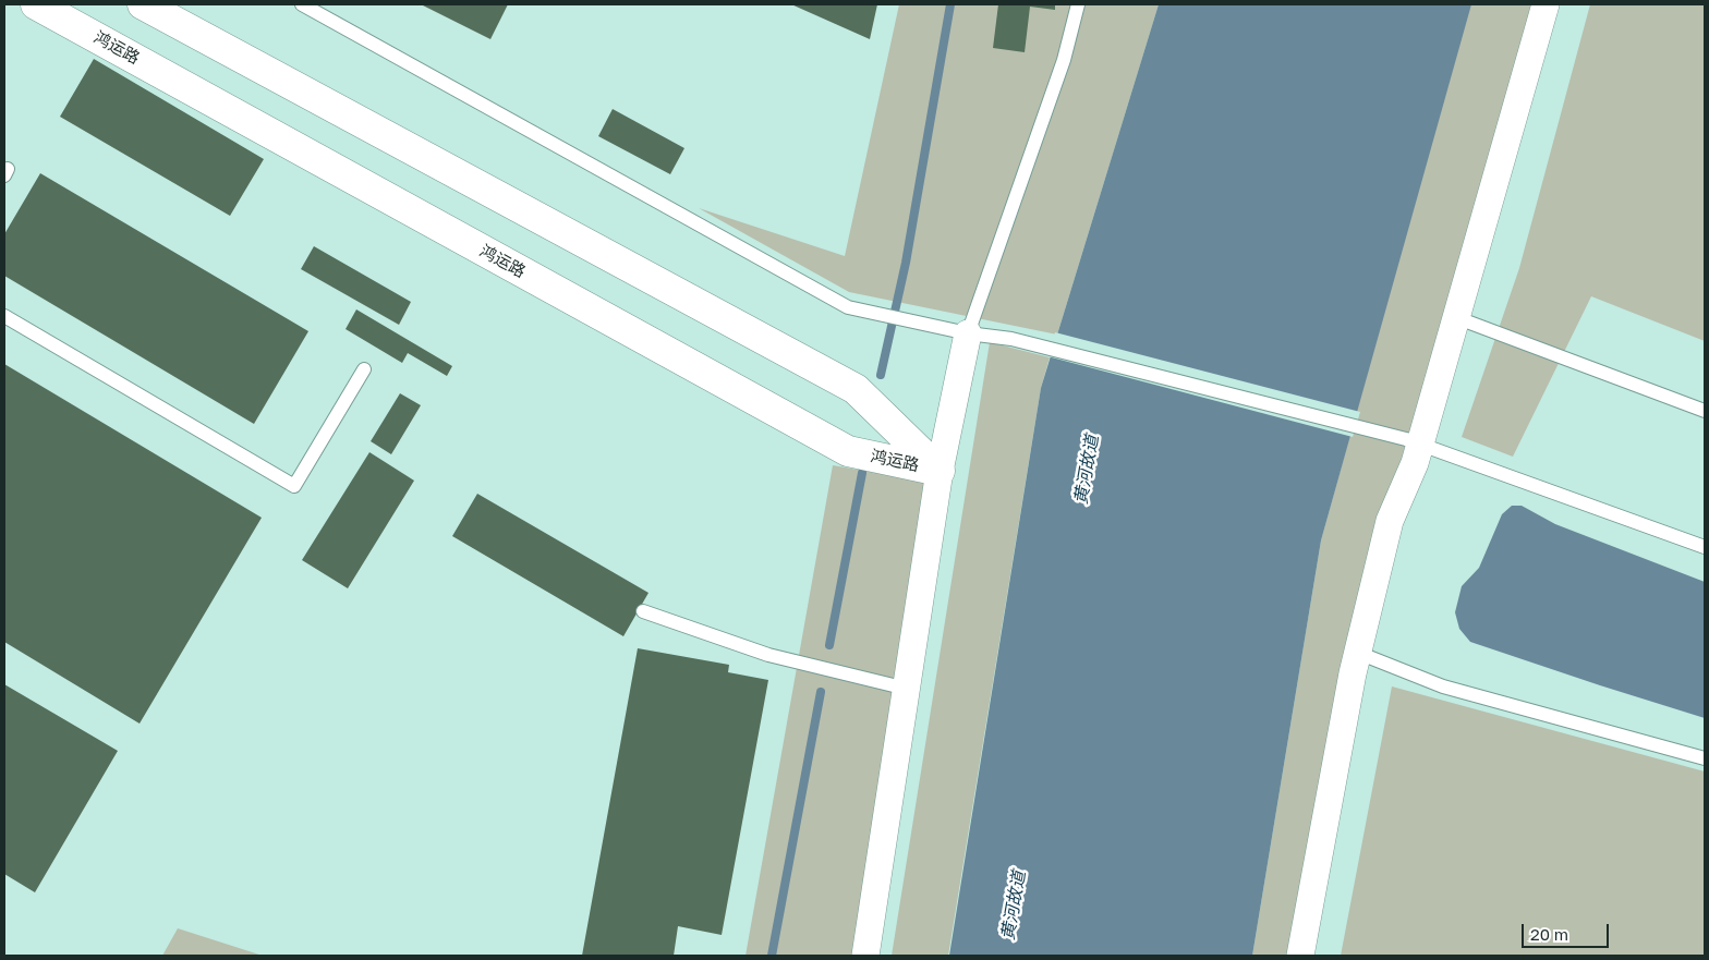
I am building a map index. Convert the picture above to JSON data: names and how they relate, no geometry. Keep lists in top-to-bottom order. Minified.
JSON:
{"streets":{"street":["鸿运路"]},"water":["黄河故道"],"scale_bar":"20 m"}
